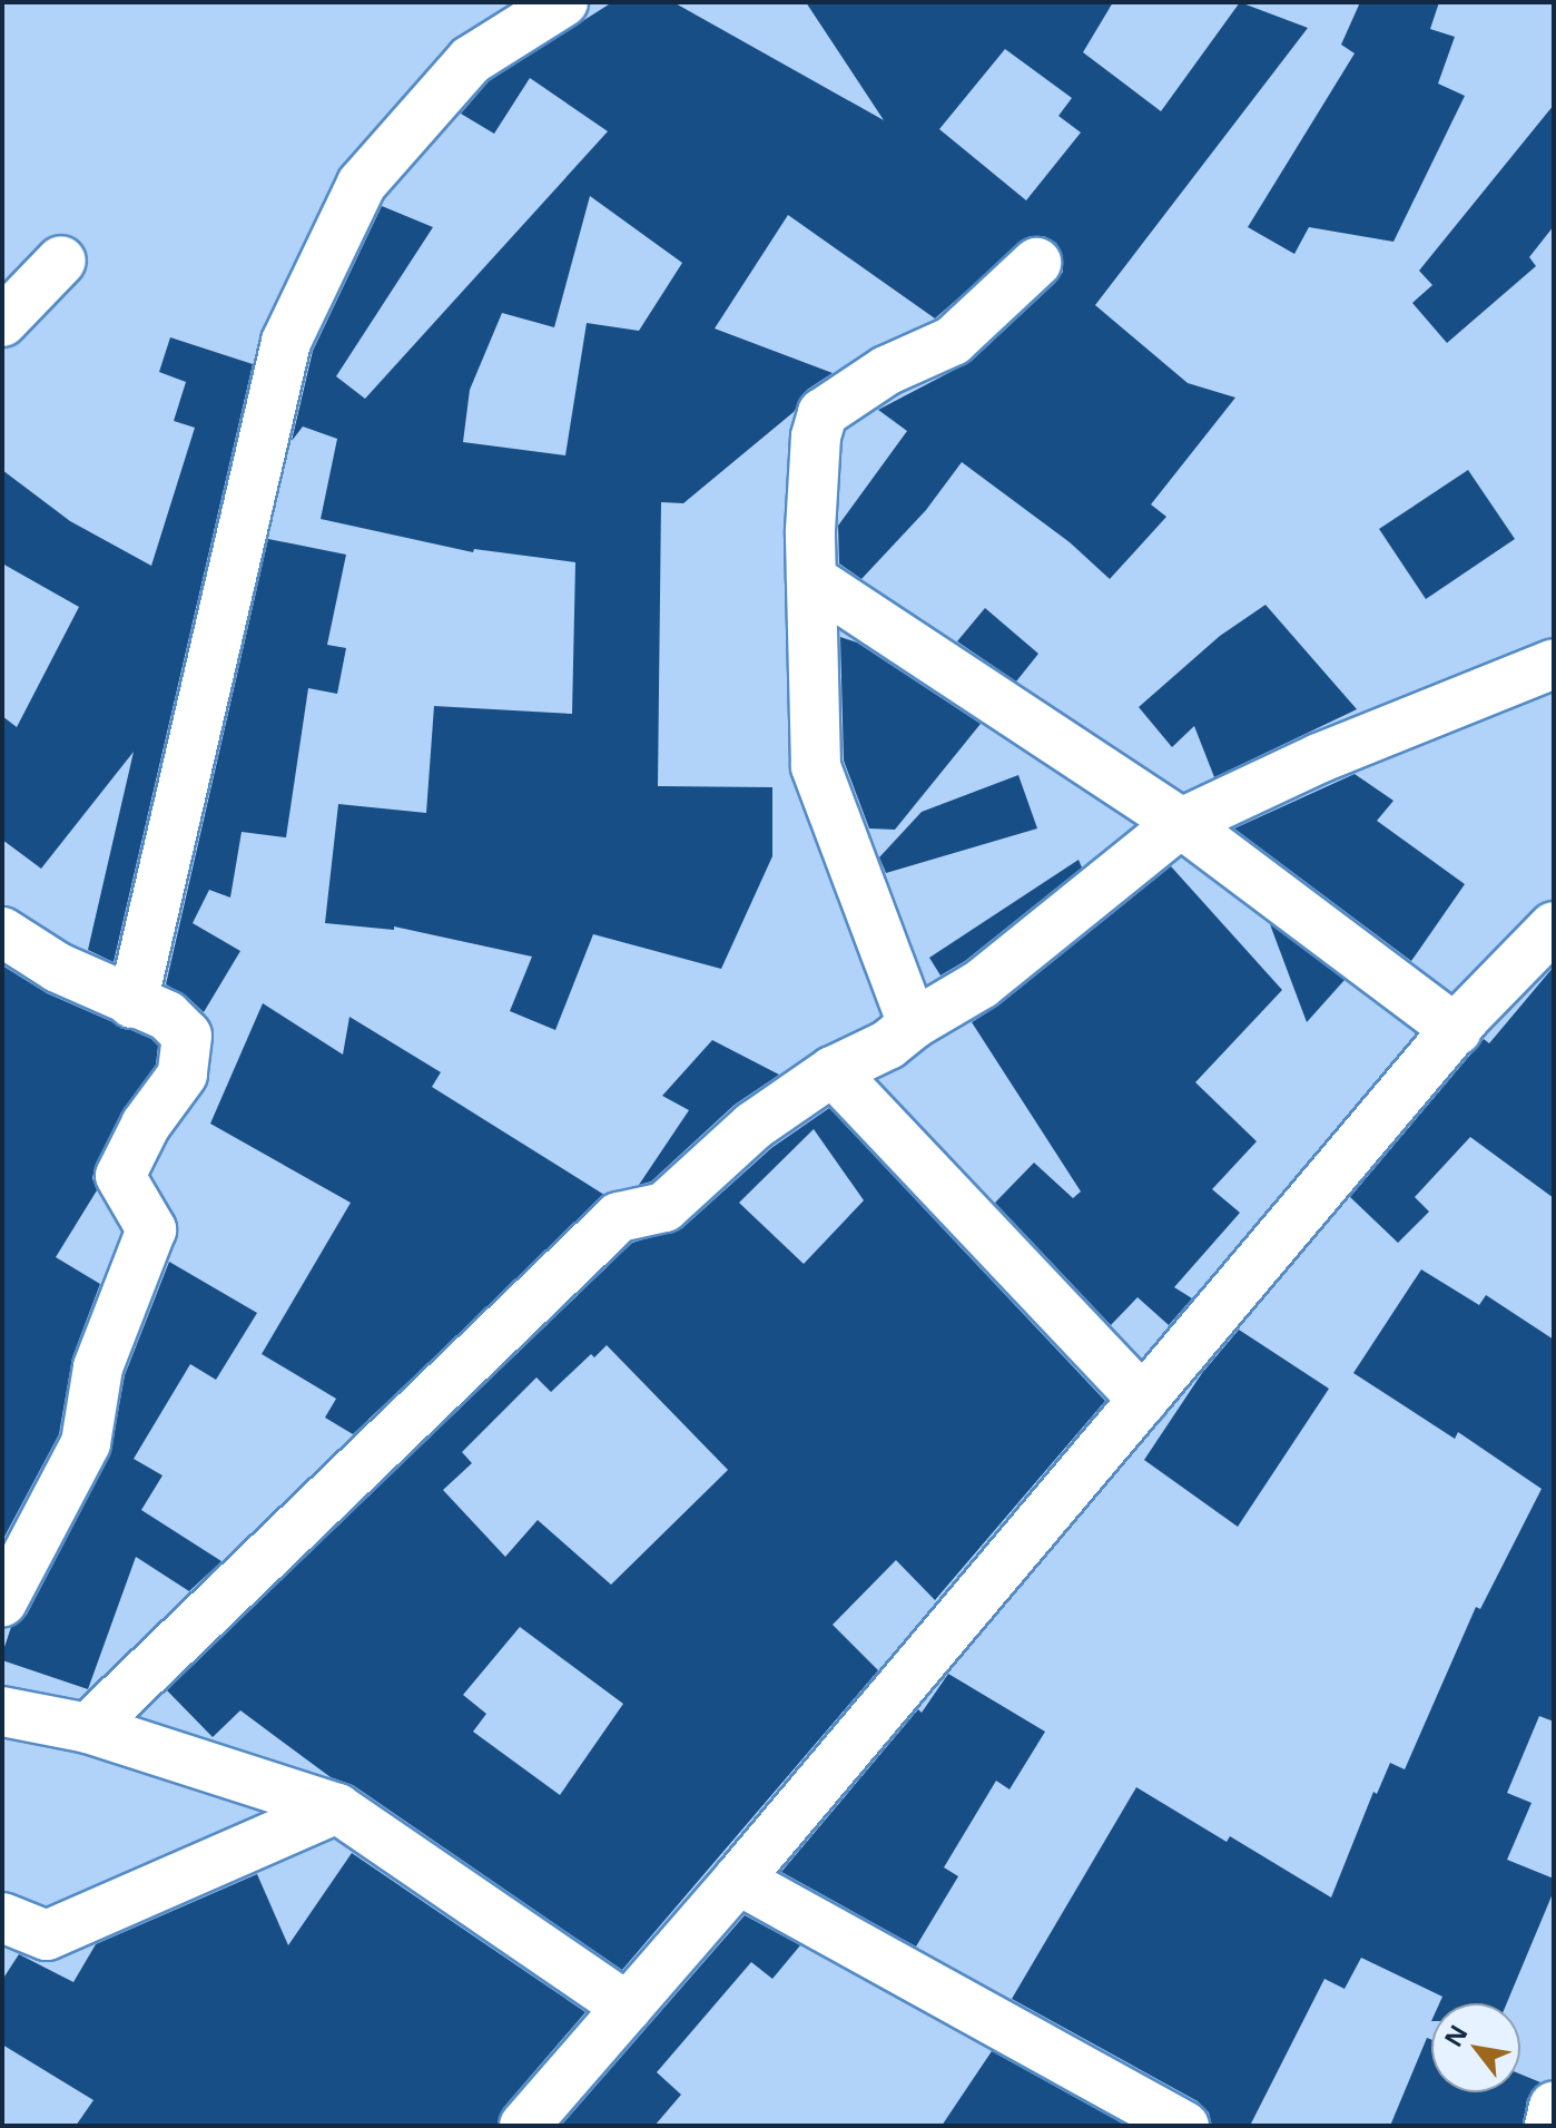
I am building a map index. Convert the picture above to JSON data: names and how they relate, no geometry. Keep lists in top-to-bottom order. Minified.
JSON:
{"north":"top left"}
